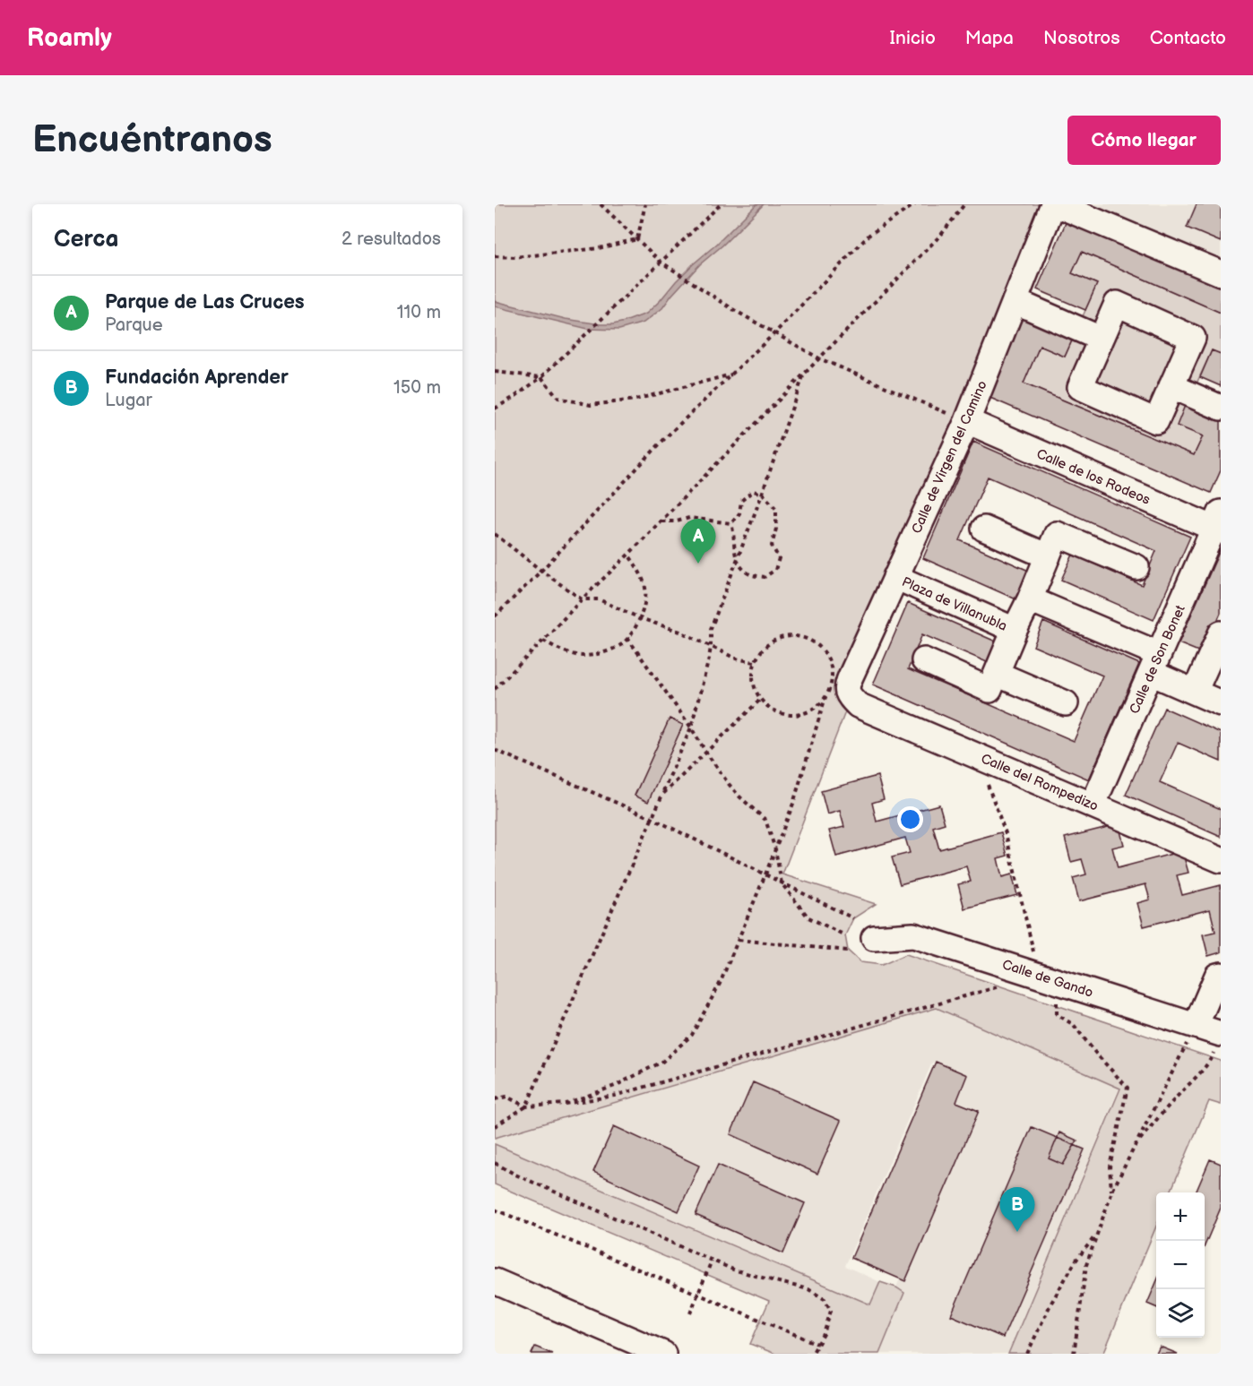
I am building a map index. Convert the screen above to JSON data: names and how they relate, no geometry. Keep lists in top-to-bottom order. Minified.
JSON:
{"streets":{"street":["Calle de Virgen del Camino","Calle de los Rodeos","Plaza de Villanubla","Calle de Son Bonet","Calle del Rompedizo","Calle de Gando"]},"crossings":[["Calle de Virgen del Camino","Calle de los Rodeos"],["Calle de Virgen del Camino","Plaza de Villanubla"],["Calle de Virgen del Camino","Calle del Rompedizo"],["Calle de los Rodeos","Calle de Son Bonet"],["Calle de Son Bonet","Calle del Rompedizo"]],"page":{"header":"Roamly","nav":["Inicio","Mapa","Nosotros","Contacto"],"buttons":"Cómo llegar","title":"Encuéntranos","heading":["Cerca","2 resultados"],"list":[{"mark":"A","name":"Parque de Las Cruces","note":"Parque","value":"110 m"},{"mark":"B","name":"Fundación Aprender","note":"Lugar","value":"150 m"}],"pins":["A","B"],"map_buttons":["+","−"]}}
